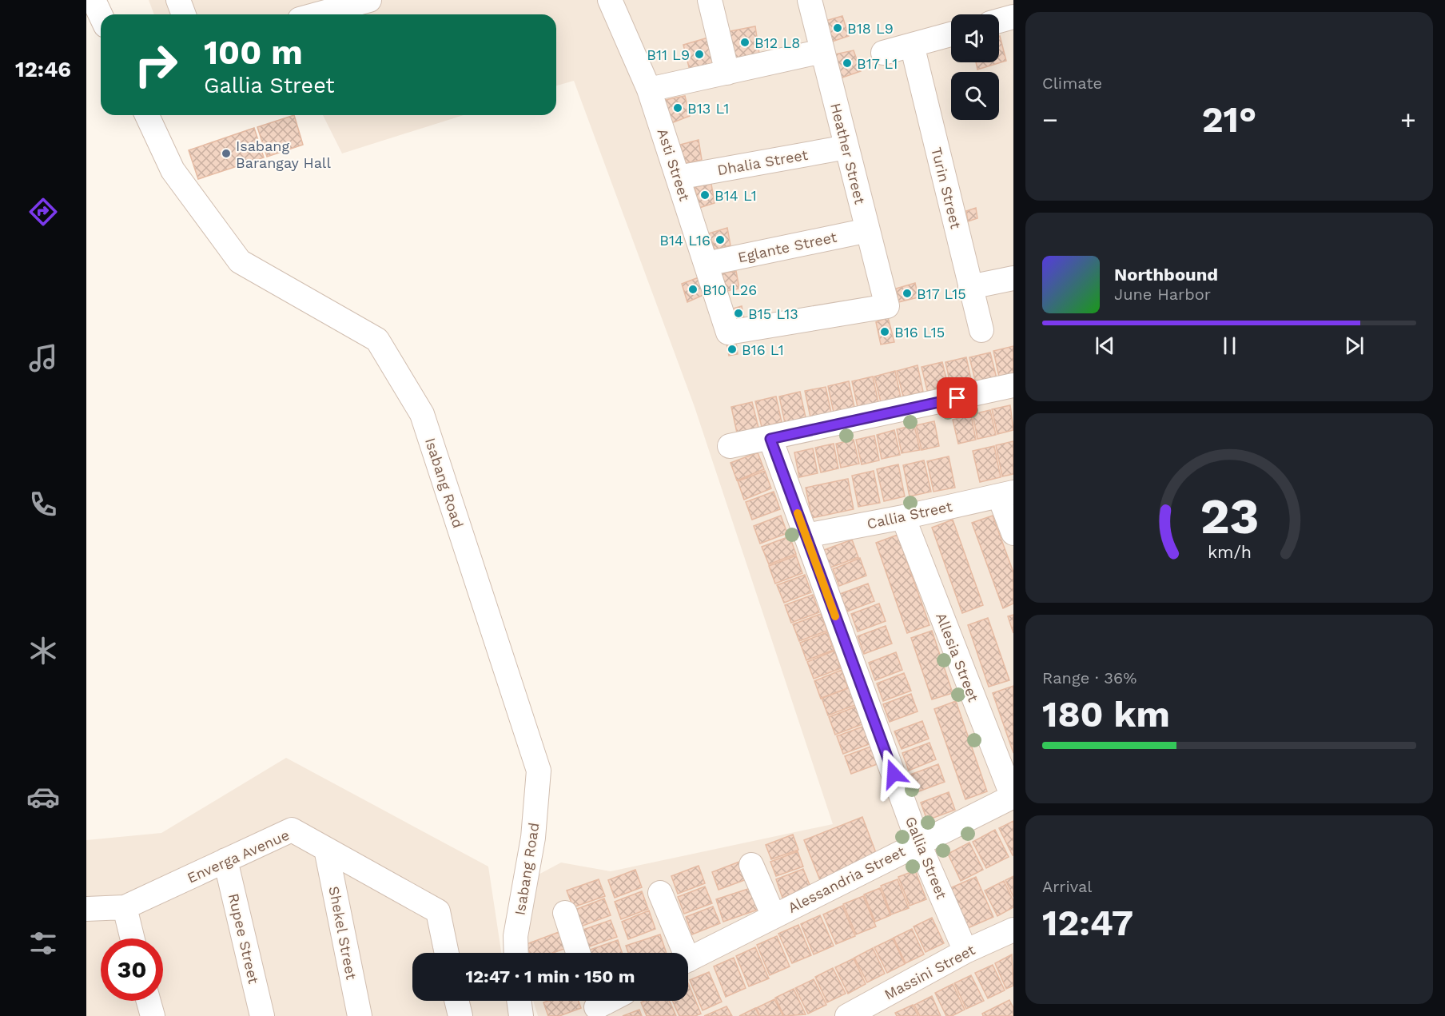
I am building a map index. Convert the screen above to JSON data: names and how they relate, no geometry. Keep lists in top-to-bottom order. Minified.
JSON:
{"streets":{"street":["Heather Street","Dhalia Street","Asti Street","Turin Street","Eglante Street","Isabang Road","Callia Street","Allesia Street","Enverga Avenue","Gallia Street","Alessandria Street","Shekel Street","Rupee Street","Massini Street"]},"crossings":[["Heather Street","Dhalia Street"],["Heather Street","Asti Street"],["Heather Street","Eglante Street"],["Dhalia Street","Asti Street"],["Asti Street","Eglante Street"],["Callia Street","Allesia Street"],["Callia Street","Gallia Street"],["Allesia Street","Alessandria Street"],["Enverga Avenue","Shekel Street"],["Enverga Avenue","Rupee Street"],["Gallia Street","Alessandria Street"],["Gallia Street","Massini Street"]],"places":["B18 L9","B12 L8","B11 L9","B17 L1","B13 L1","Isabang Barangay Hall","B14 L1","B14 L16","B10 L26","B17 L15","B15 L13","B16 L15","B16 L1"],"page":{"tabs":"12:46","tile":["Climate",["Range · 36%","180 km"],["Arrival","12:47"]],"turn":["100 m","Gallia Street"],"heat":["−","21°","+"],"song":["Northbound","June Harbor"],"limit":"30","trip":"12:47 · 1 min · 150 m","gauge":["23","km/h"]}}
